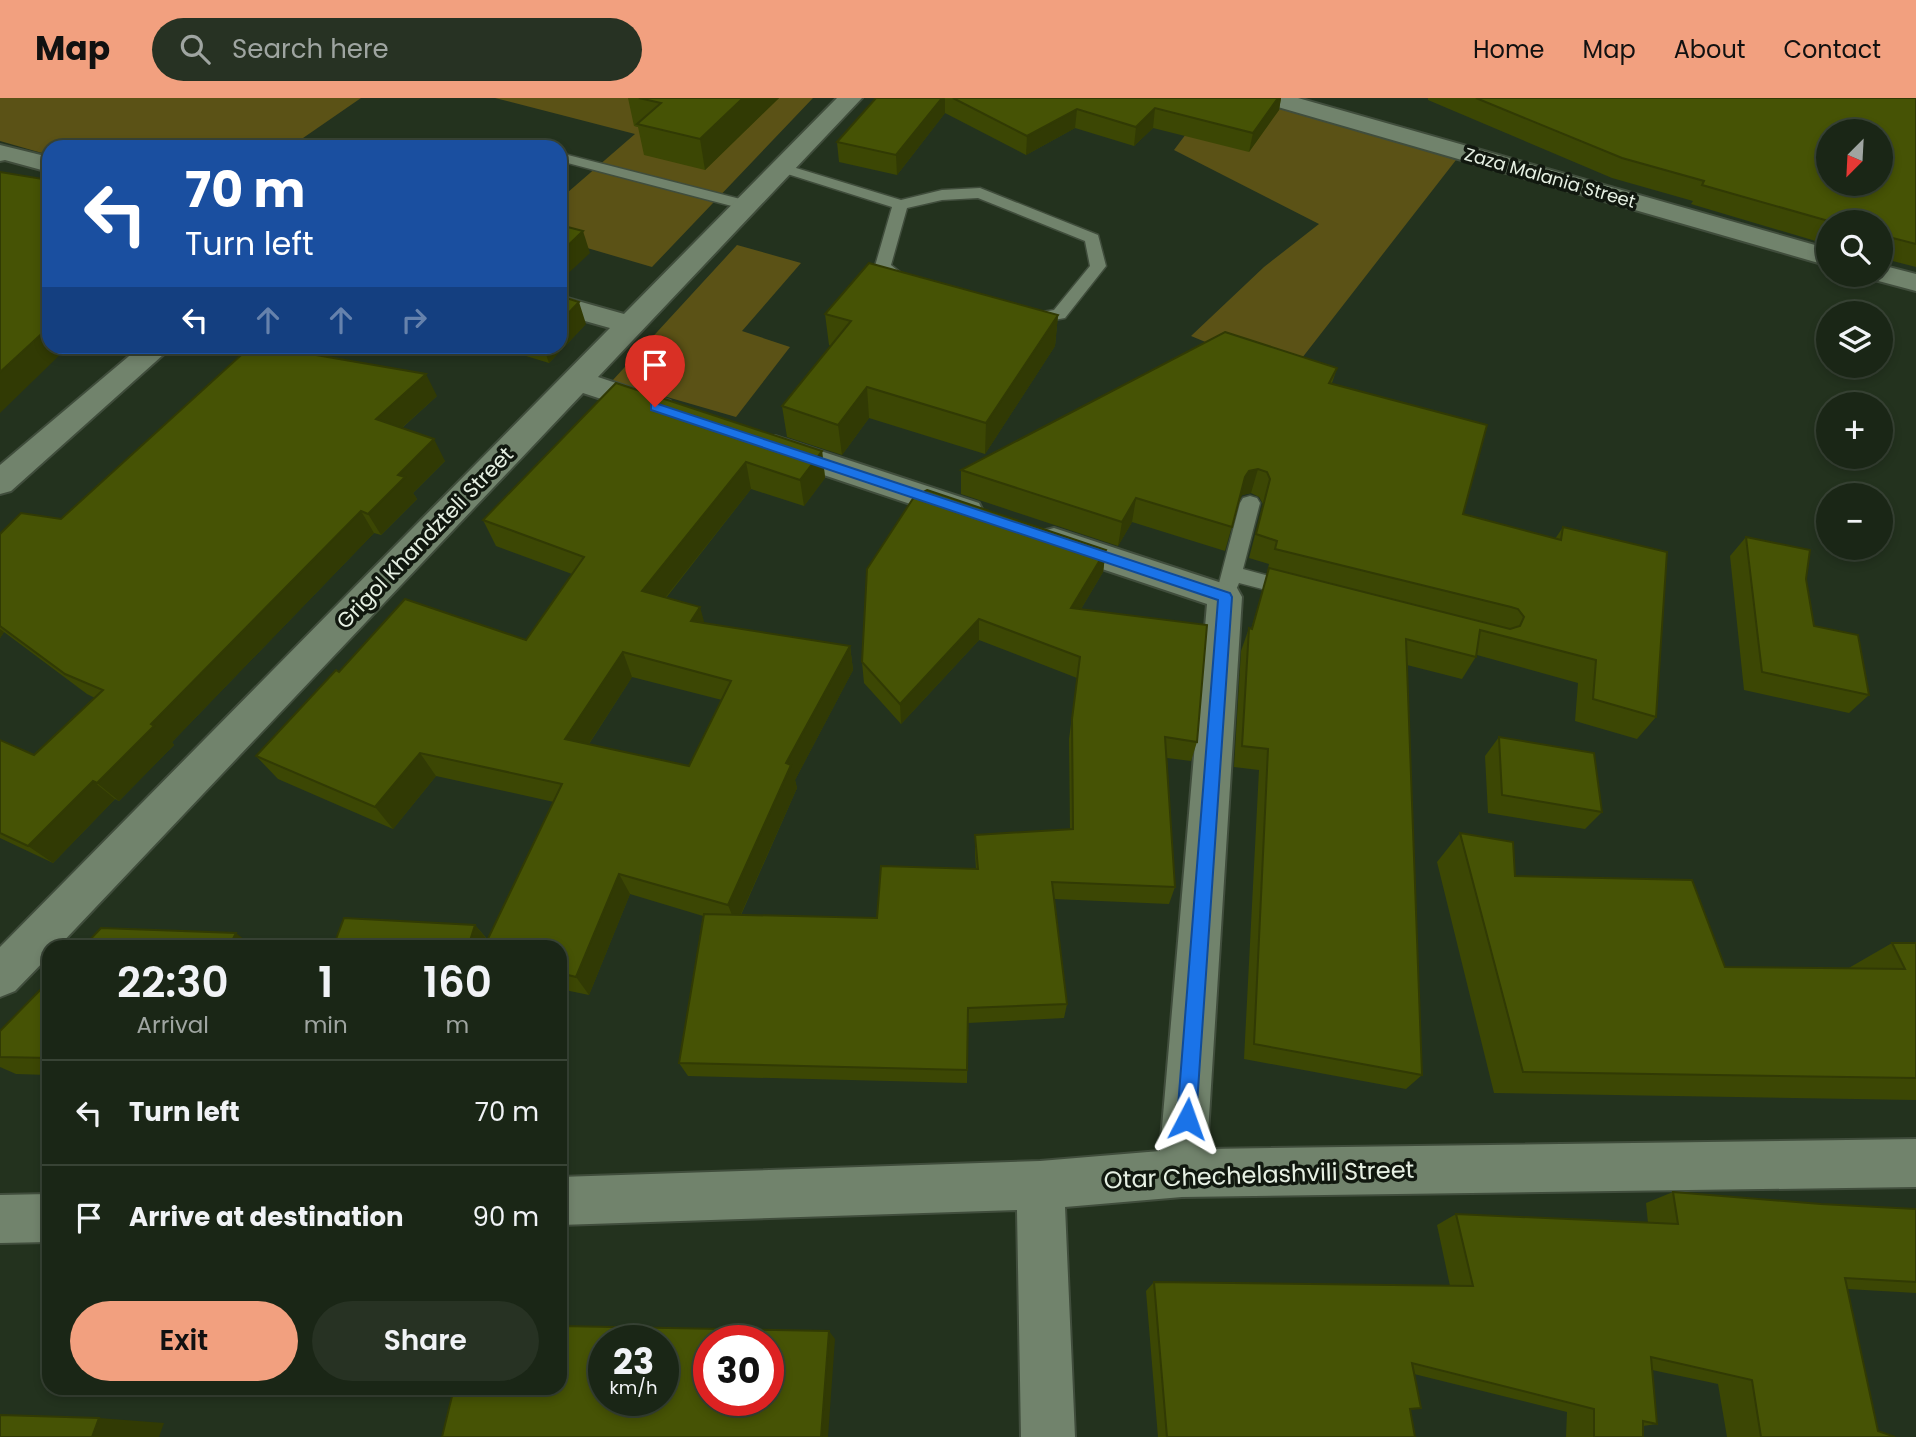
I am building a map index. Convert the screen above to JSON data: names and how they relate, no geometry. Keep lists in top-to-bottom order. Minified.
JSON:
{"streets":{"street":["Zaza Malania Street","Grigol Khandzteli Street","Otar Chechelashvili Street"]},"north":"bottom left","page":{"header":"Map","search":"Search here","nav":["Home","Map","About","Contact"],"map_buttons":["+","−"],"turn":["70 m","Turn left"],"eta":["22:30","Arrival","1","min","160","m"],"list":[{"name":"Turn left","value":"70 m"},{"name":"Arrive at destination","value":"90 m"}],"buttons":["Exit","Share"],"speed":"23 km/h","limit":"30"}}
